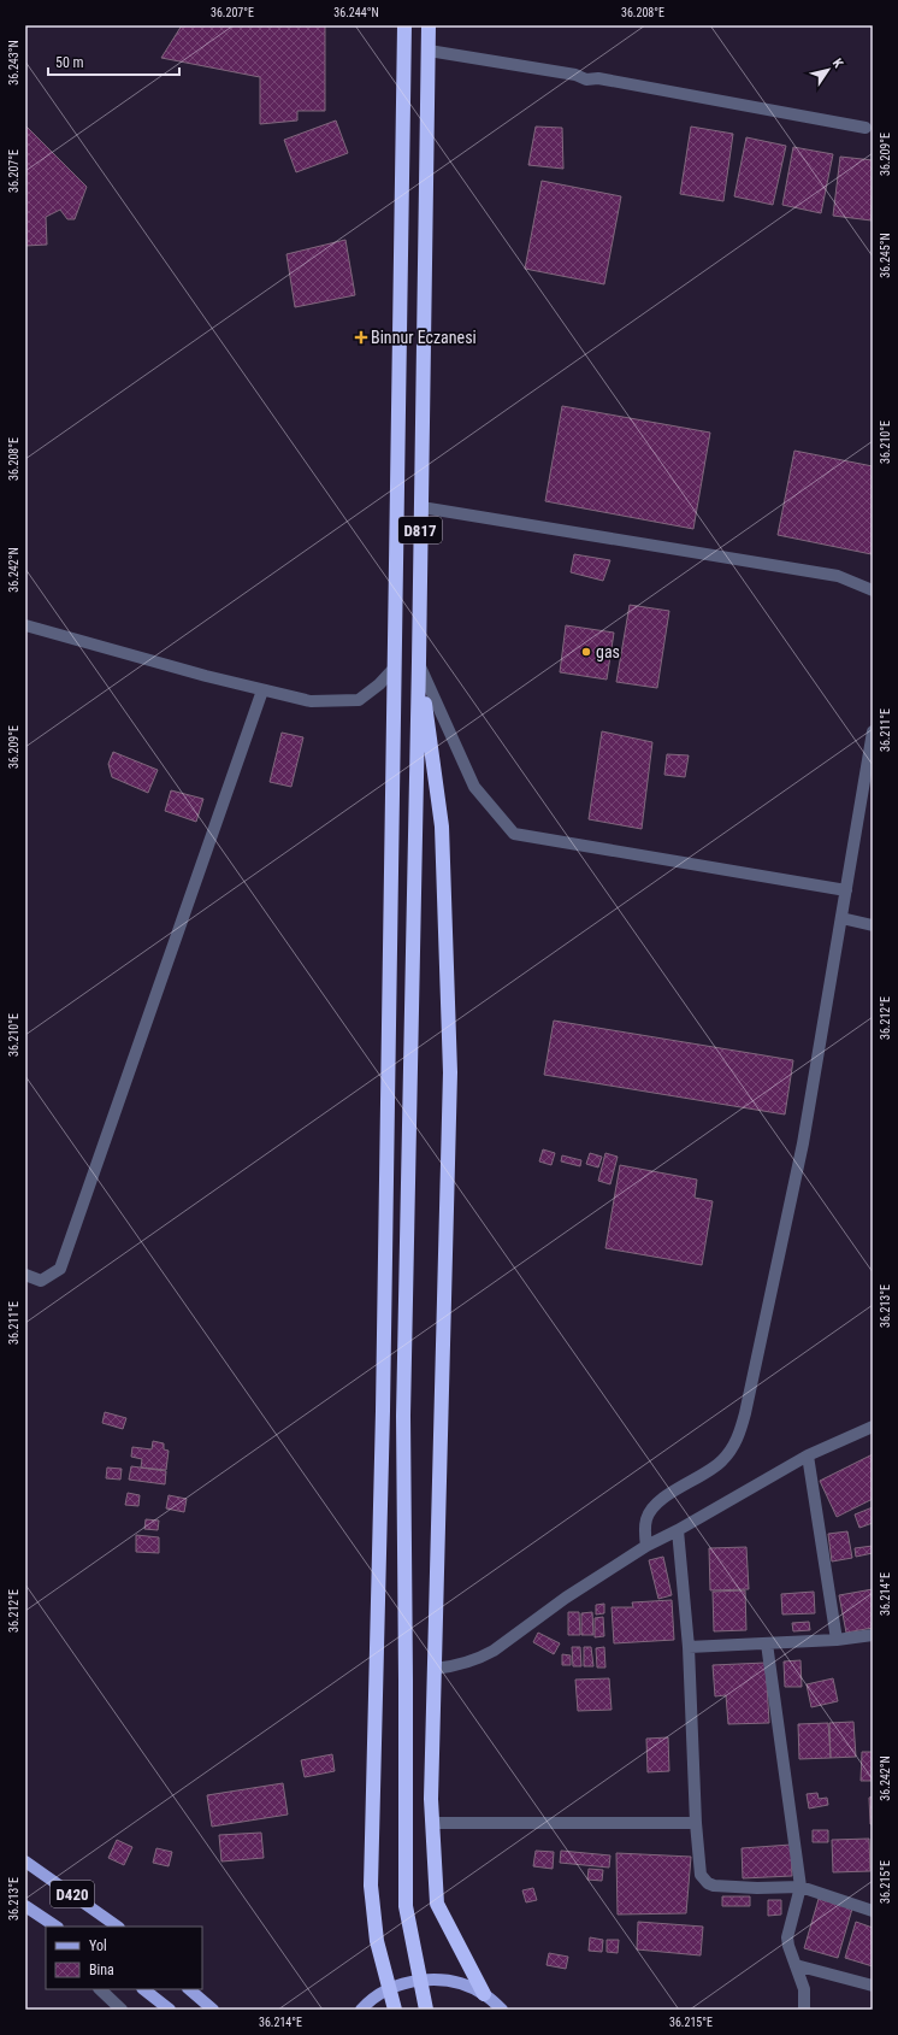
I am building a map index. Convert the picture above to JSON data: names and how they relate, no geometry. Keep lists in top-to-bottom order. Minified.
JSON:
{"streets":{"highway":["D817"],"main road":["D420"]},"places":{"health":["Binnur Eczanesi"],"other":["gas"]},"legend":["Yol","Bina"],"scale_bar":"50 m","north":"top right","coordinates":["36.207°E","36.244°N","36.208°E","36.243°N","36.209°E","36.245°N","36.210°E","36.242°N","36.211°E","36.212°E","36.213°E","36.214°E","36.215°E"]}
